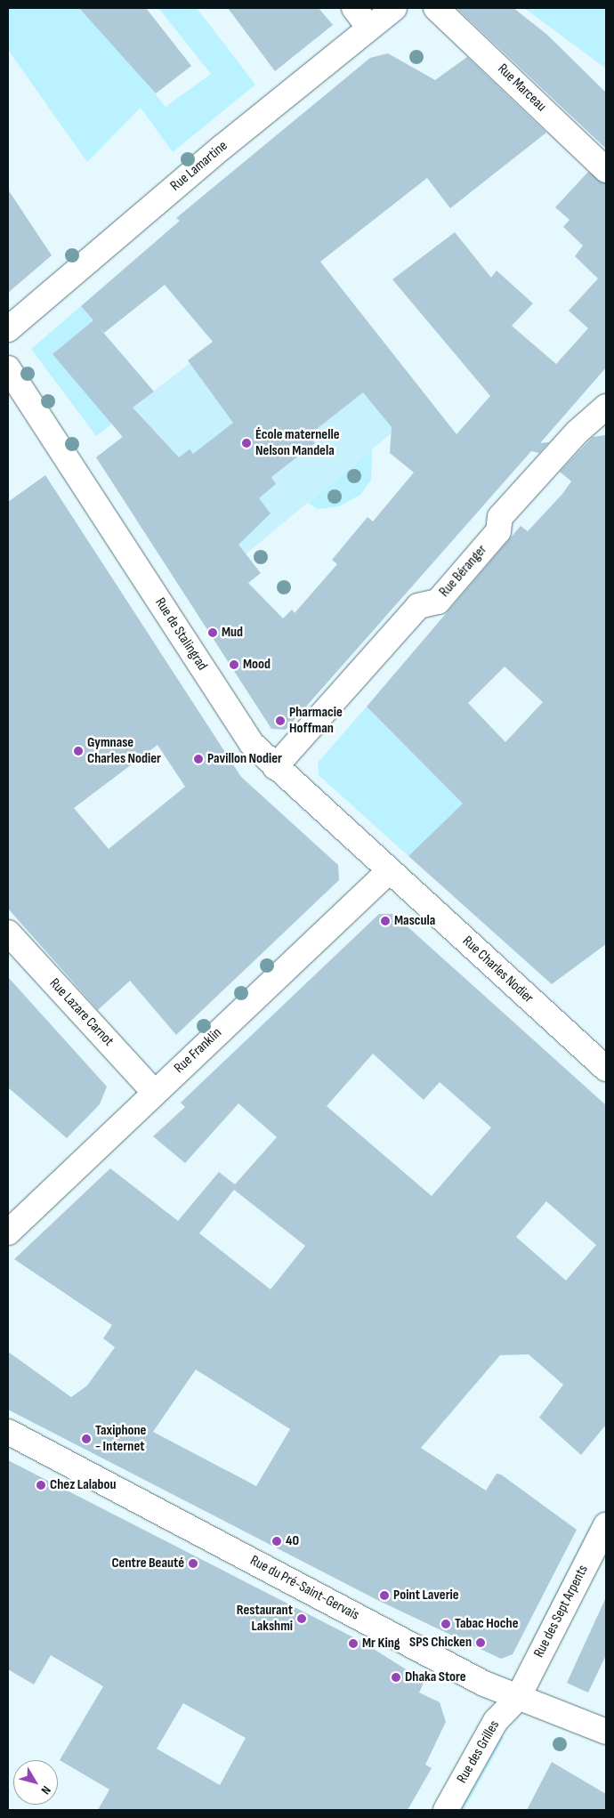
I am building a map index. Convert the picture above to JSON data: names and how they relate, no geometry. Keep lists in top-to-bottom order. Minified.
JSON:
{"streets":{"street":["Rue Marceau","Rue Lamartine","Rue Béranger","Rue de Stalingrad","Rue Charles Nodier","Rue Lazare Carnot","Rue Franklin","Rue du Pré-Saint-Gervais","Rue des Sept Arpents","Rue des Grilles"]},"crossings":[["Rue Béranger","Rue de Stalingrad"],["Rue de Stalingrad","Rue Charles Nodier"],["Rue de Stalingrad","Rue Franklin"],["Rue Charles Nodier","Rue Franklin"],["Rue Lazare Carnot","Rue Franklin"],["Rue du Pré-Saint-Gervais","Rue des Sept Arpents"],["Rue du Pré-Saint-Gervais","Rue des Grilles"],["Rue des Sept Arpents","Rue des Grilles"]],"places":["École maternelle Nelson Mandela","Mud","Mood","Pharmacie Hoffman","Gymnase Charles Nodier","Pavillon Nodier","Mascula","Taxiphone - Internet","Chez Lalabou","40","Centre Beauté","Point Laverie","Restaurant Lakshmi","Tabac Hoche","SPS Chicken","Mr King","Dhaka Store"],"north":"bottom right"}
